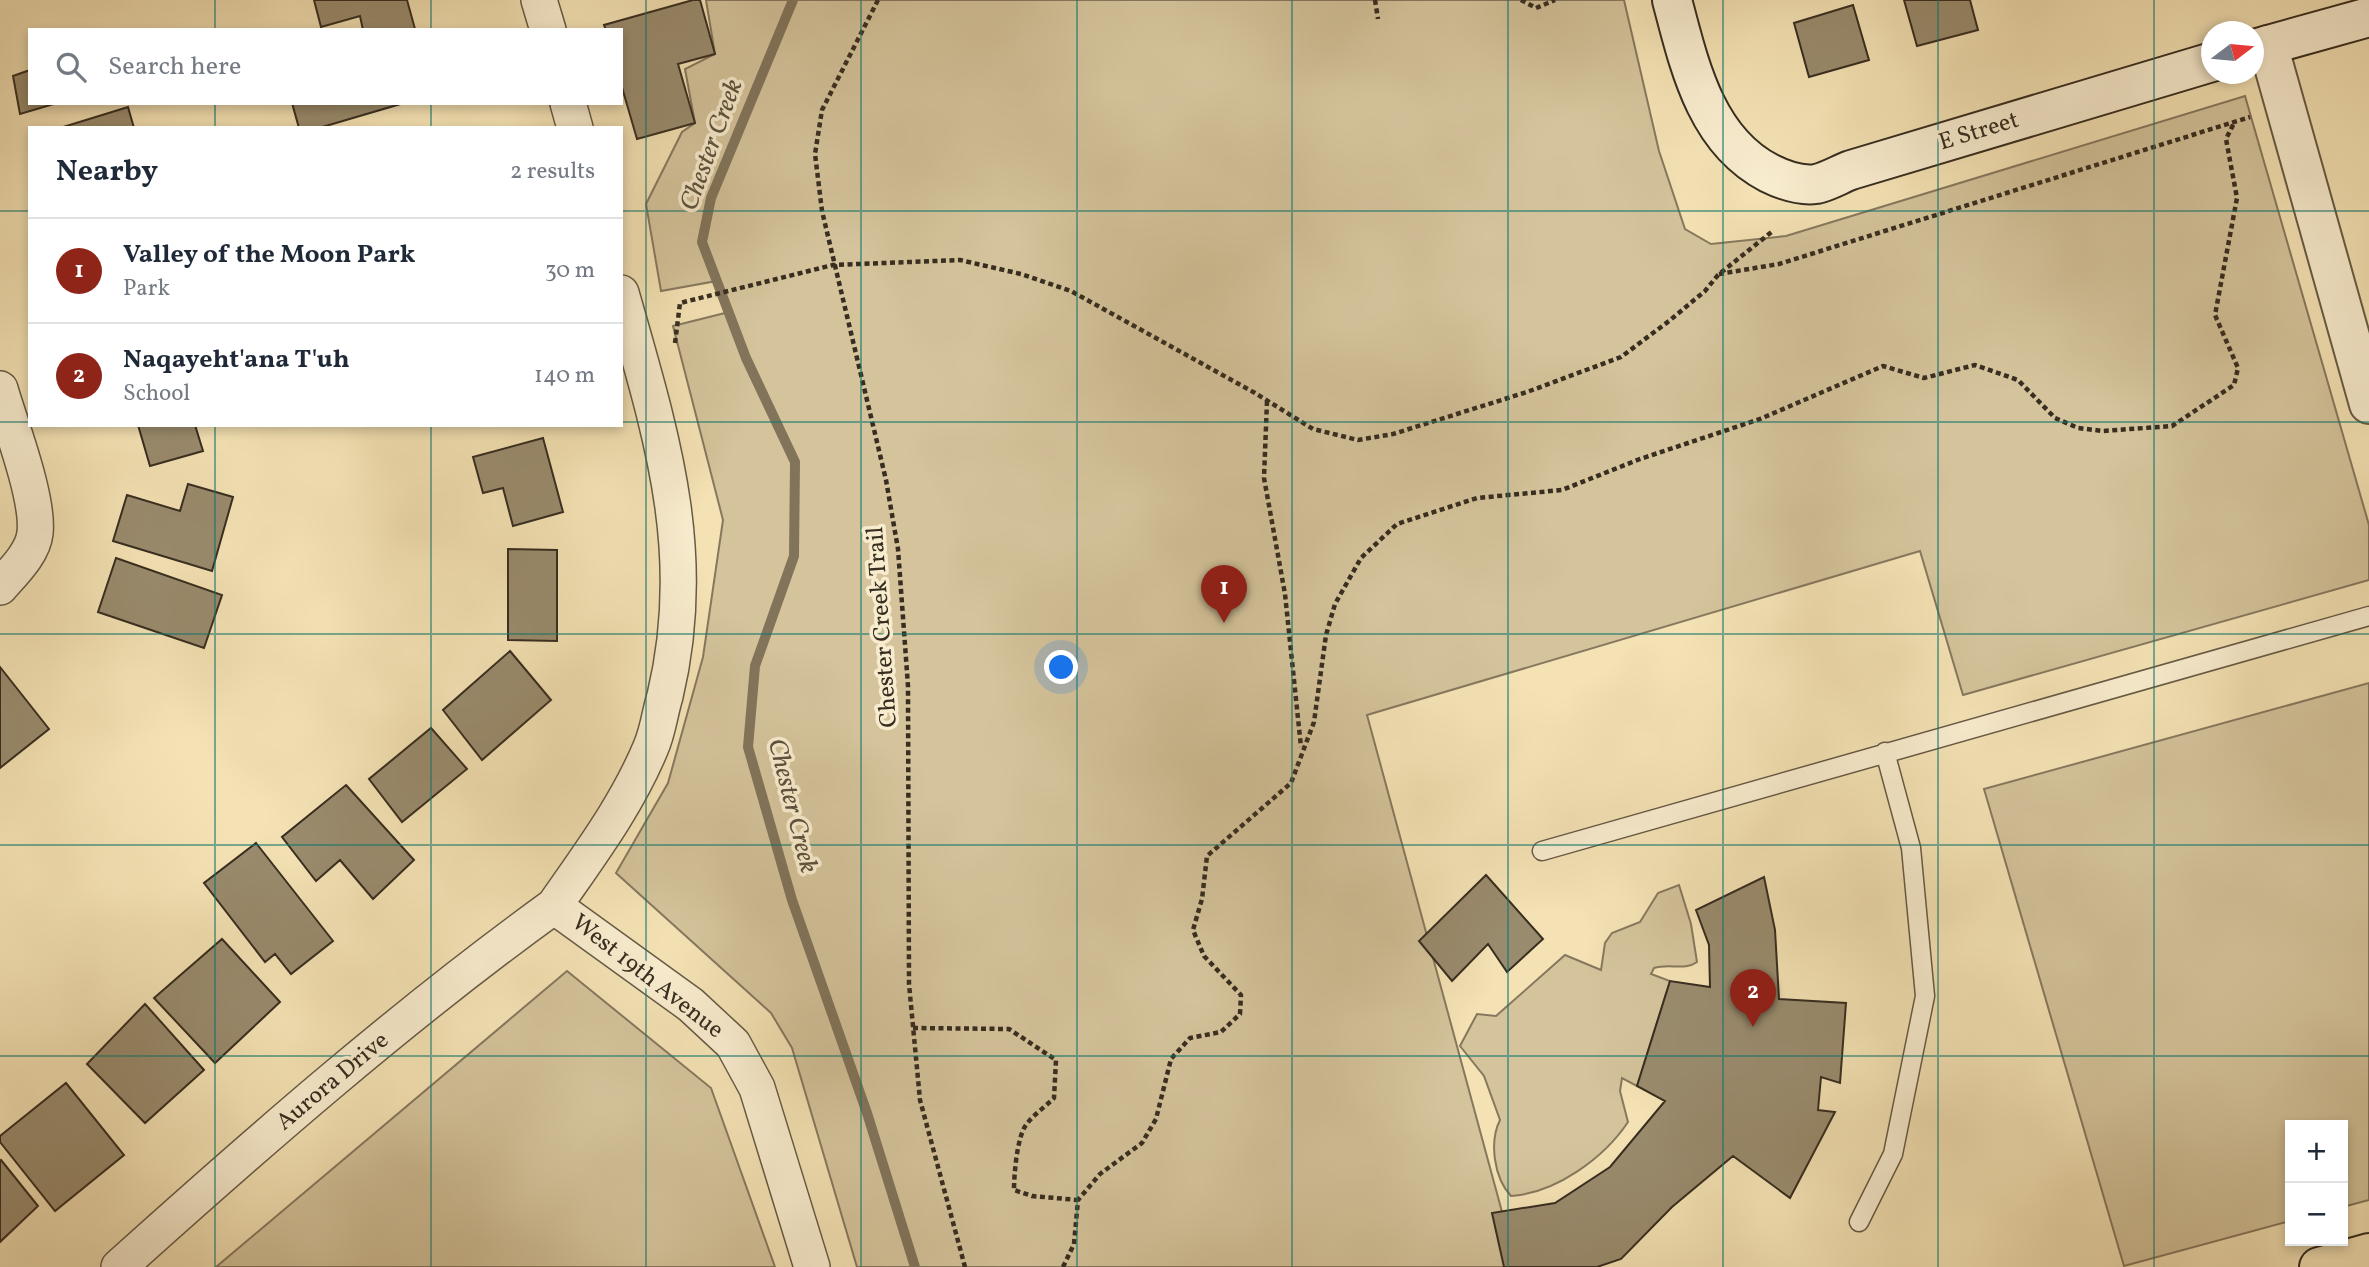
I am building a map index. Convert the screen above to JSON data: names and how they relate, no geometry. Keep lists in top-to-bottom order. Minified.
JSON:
{"streets":{"main road":["E Street"],"street":["West 19th Avenue","Aurora Drive"],"path":["Chester Creek Trail"]},"crossings":[["West 19th Avenue","Aurora Drive"]],"water":["Chester Creek"],"north":"right","page":{"search":"Search here","heading":["Nearby","2 results"],"list":[{"mark":"1","name":"Valley of the Moon Park","note":"Park","value":"30 m"},{"mark":"2","name":"Naqayeht'ana T'uh","note":"School","value":"140 m"}],"pins":["1","2"],"map_buttons":["+","−"]}}
